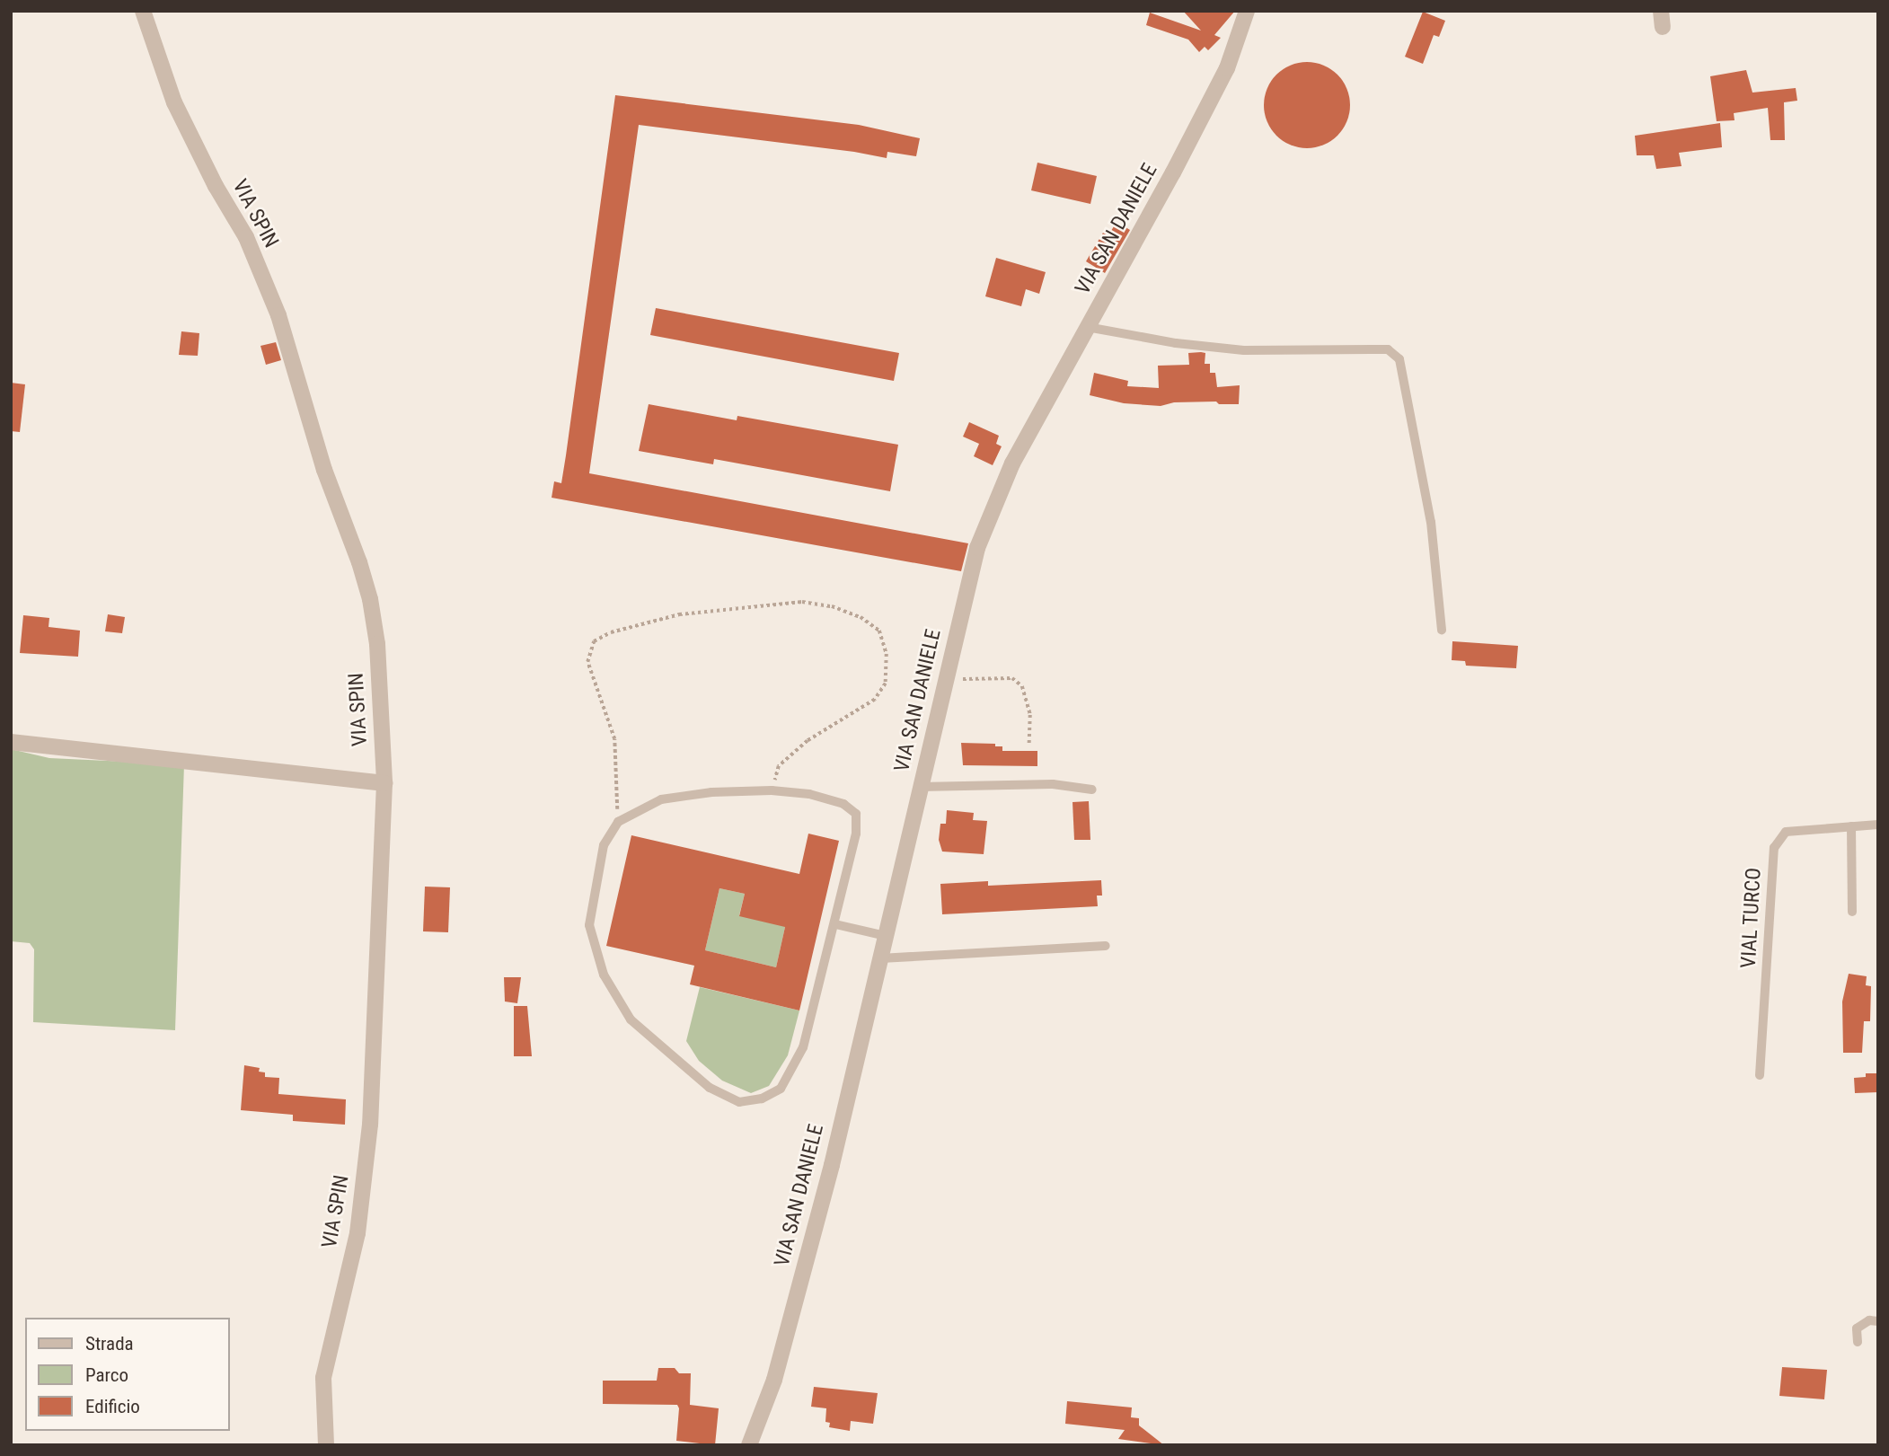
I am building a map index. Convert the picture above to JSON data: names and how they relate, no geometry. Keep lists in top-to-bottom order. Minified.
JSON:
{"streets":{"street":["VIA SPIN","VIA SAN DANIELE"],"lane":["VIAL TURCO"]},"legend":["Strada","Parco","Edificio"]}
